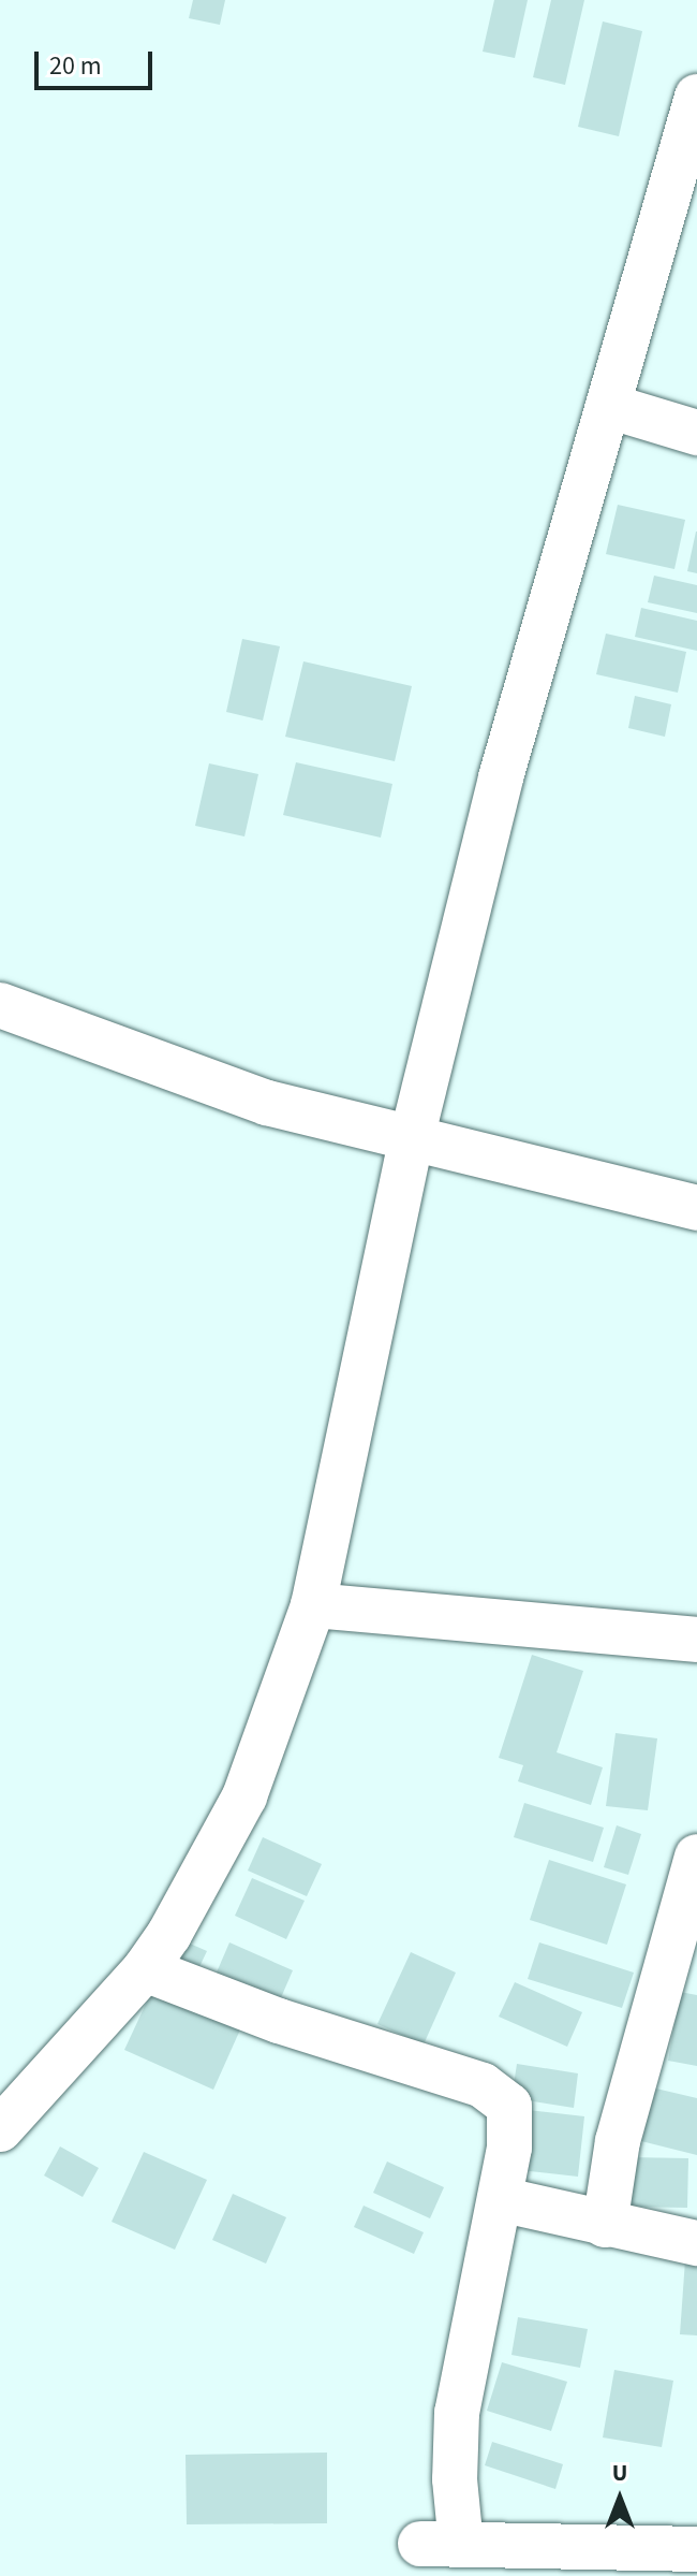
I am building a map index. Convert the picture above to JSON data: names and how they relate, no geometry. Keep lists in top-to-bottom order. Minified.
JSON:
{"scale_bar":"20 m","north":"top"}
